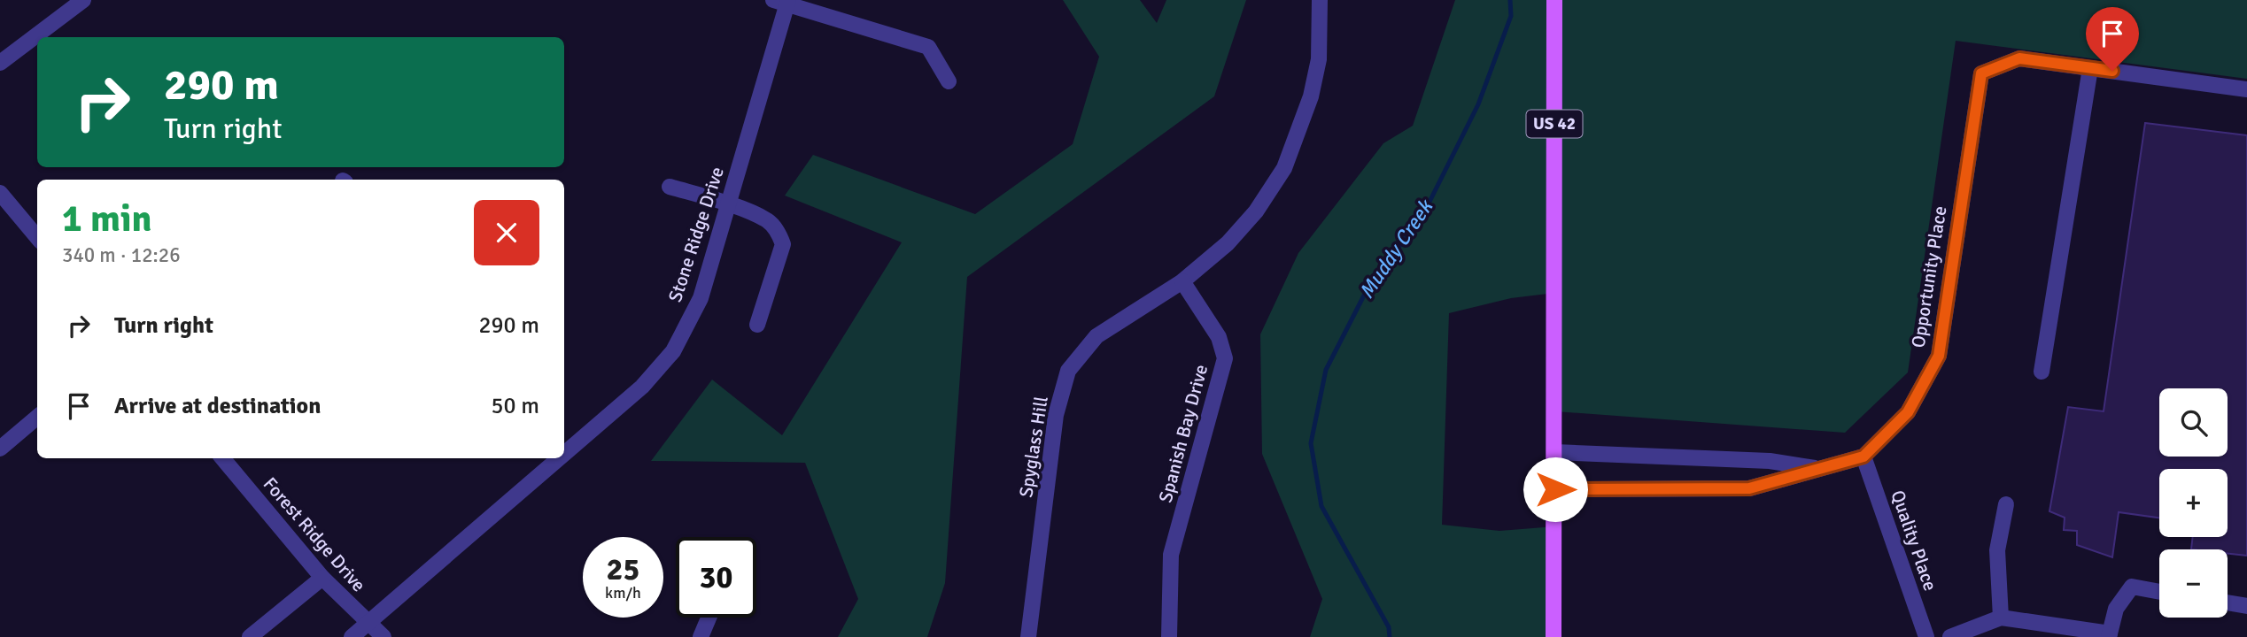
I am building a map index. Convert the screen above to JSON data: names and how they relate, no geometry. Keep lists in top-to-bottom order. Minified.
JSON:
{"streets":{"main road":["US 42"],"street":["Stone Ridge Drive","Opportunity Place","Spanish Bay Drive","Spyglass Hill","Forest Ridge Drive","Quality Place"]},"crossings":[["US 42","Opportunity Place"],["Stone Ridge Drive","Forest Ridge Drive"],["Opportunity Place","Quality Place"],["Spanish Bay Drive","Spyglass Hill"]],"water":["Muddy Creek"],"page":{"turn":["290 m","Turn right"],"heading":["1 min","340 m · 12:26"],"list":[{"name":"Turn right","value":"290 m"},{"name":"Arrive at destination","value":"50 m"}],"map_buttons":["+","−"],"speed":"25 km/h","limit":"30"}}
